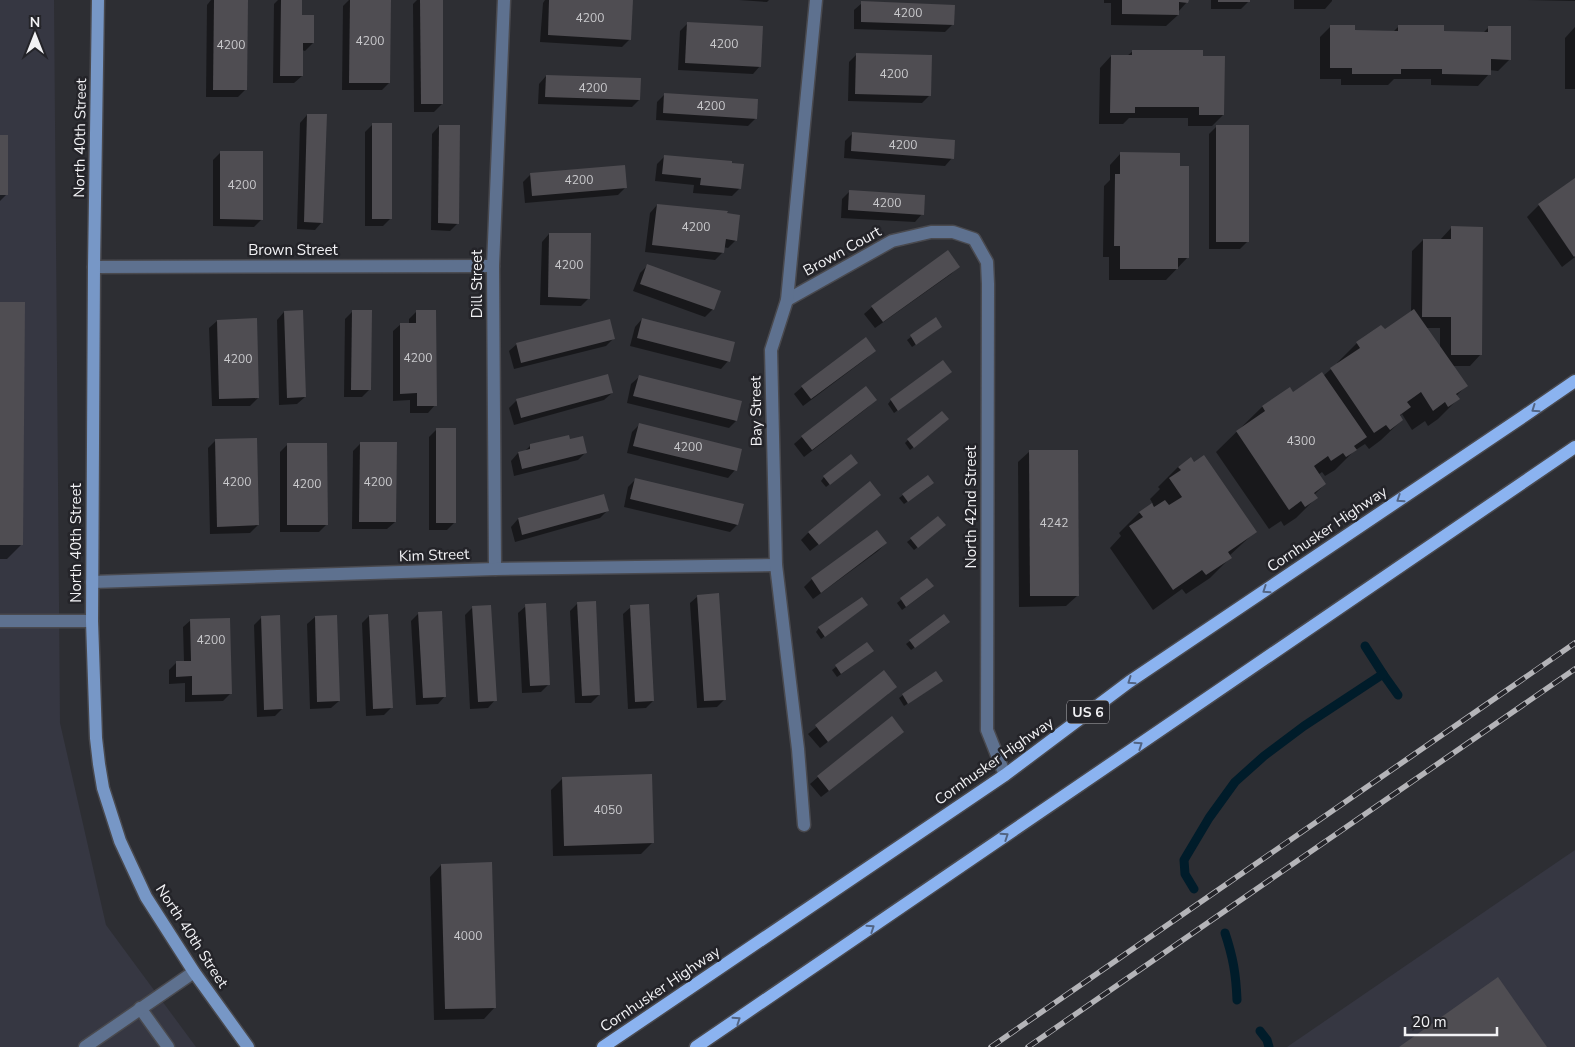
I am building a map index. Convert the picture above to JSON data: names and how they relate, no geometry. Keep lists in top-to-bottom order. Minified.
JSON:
{"streets":{"main road":["Cornhusker Highway","US 6"],"street":["North 40th Street","Brown Street","Brown Court","Dill Street","Bay Street","North 42nd Street","Kim Street"]},"crossings":[["North 40th Street","Brown Street"],["North 40th Street","Kim Street"],["Brown Street","Dill Street"],["Brown Court","Bay Street"],["Brown Court","North 42nd Street"],["Dill Street","Kim Street"],["Bay Street","Kim Street"],["North 42nd Street","Cornhusker Highway"]],"house_numbers":["4200","4200","4200","4200","4200","4200","4200","4200","4200","4200","4200","4200","4200","4200","4200","4200","4300","4200","4200","4200","4200","4242","4200","4050","4000"],"scale_bar":"20 m","north":"top"}
